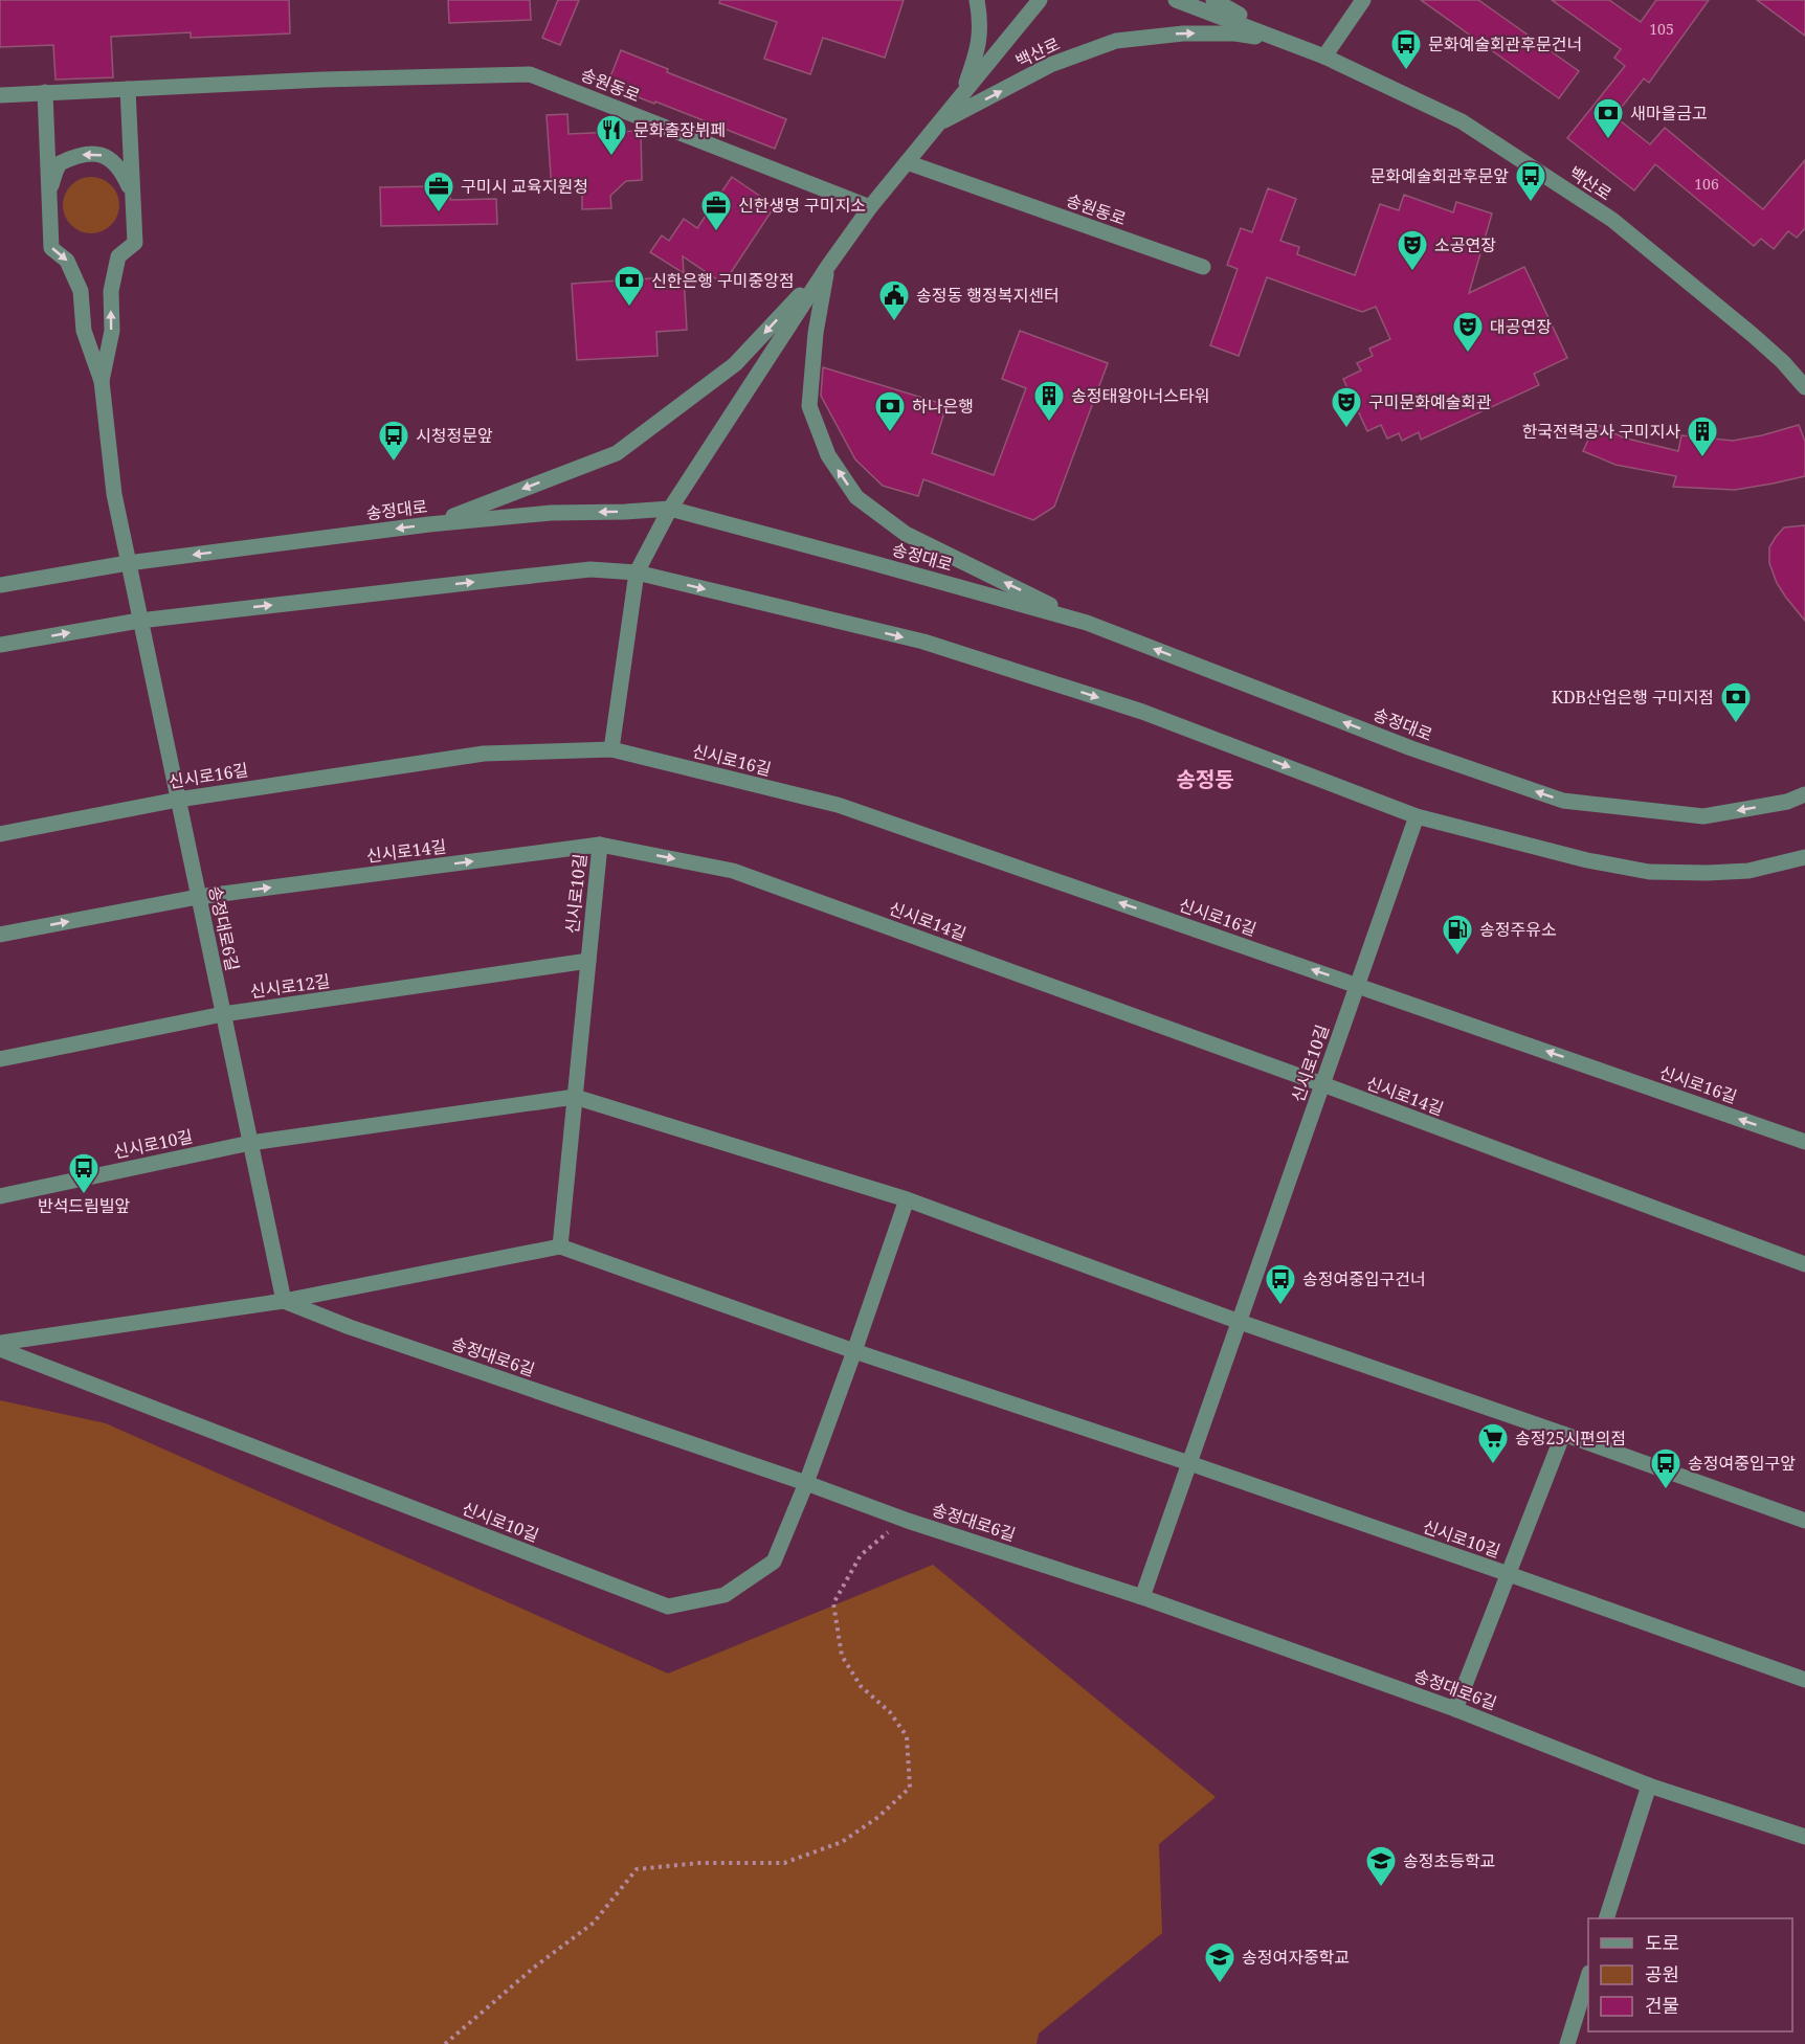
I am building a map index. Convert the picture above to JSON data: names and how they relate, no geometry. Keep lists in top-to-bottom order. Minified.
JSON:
{"streets":{"street":["백산로","송원동로","송정대로","신시로16길","신시로14길","신시로10길","송정대로6길","신시로12길"]},"crossings":[["송정대로","송정대로6길"],["신시로16길","신시로10길"],["신시로16길","송정대로6길"],["신시로14길","신시로10길"],["신시로14길","송정대로6길"],["신시로10길","송정대로6길"],["신시로10길","신시로12길"],["송정대로6길","신시로12길"]],"one_way":["신시로16길","신시로14길"],"districts":["송정동"],"places":{"bus stop":["문화예술회관후문건너","문화예술회관후문앞","시청정문앞","반석드림빌앞","송정여중입구건너","송정여중입구앞"],"bank":["새마을금고","신한은행 구미중앙점","하나은행","KDB산업은행 구미지점"],"restaurant":["문화출장뷔페"],"office":["구미시 교육지원청","신한생명 구미지소"],"theatre":["소공연장","대공연장","구미문화예술회관"],"public building":["송정동 행정복지센터"],"building":["송정태왕아너스타워","한국전력공사 구미지사"],"fuel station":["송정주유소"],"supermarket":["송정25시편의점"],"school or university":["송정초등학교","송정여자중학교"]},"house_numbers":["105","106"],"legend":["도로","공원","건물"]}
